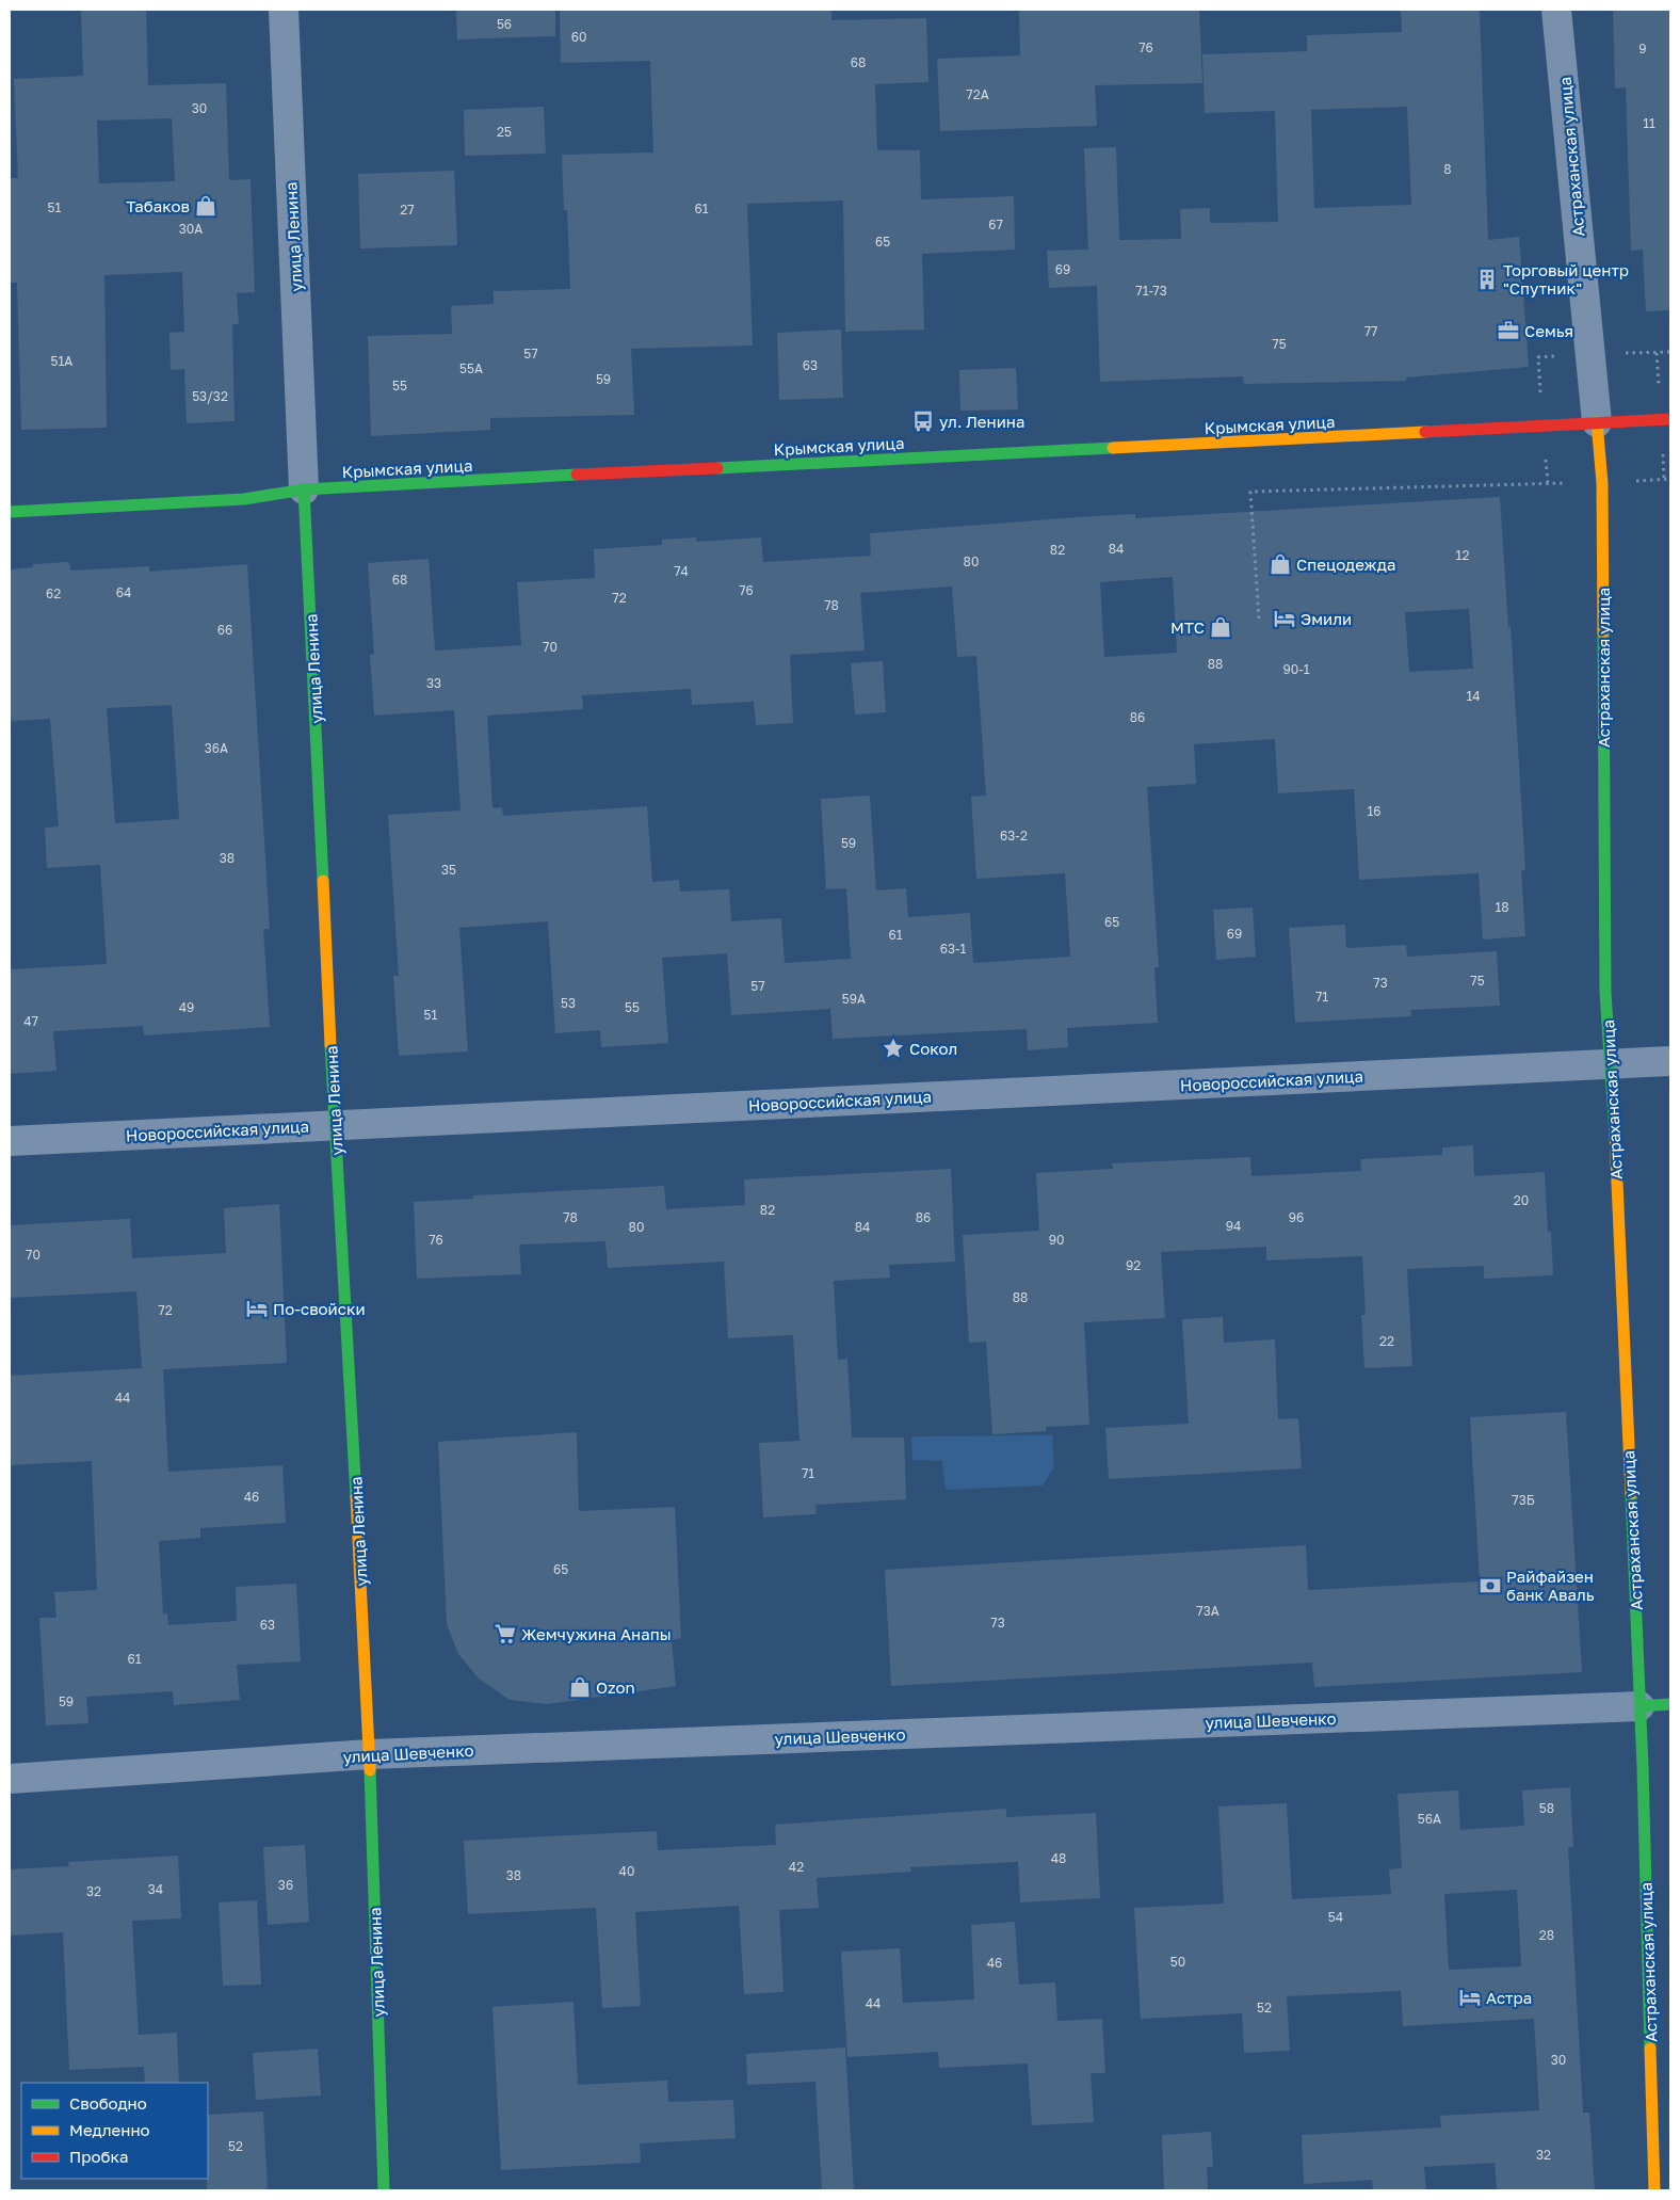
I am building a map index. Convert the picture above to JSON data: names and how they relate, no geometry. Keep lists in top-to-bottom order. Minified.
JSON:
{"streets":{"street":["Астраханская улица","улица Ленина","Крымская улица","Новороссийская улица","улица Шевченко"]},"crossings":[["Астраханская улица","Крымская улица"],["Астраханская улица","Новороссийская улица"],["Астраханская улица","улица Шевченко"],["улица Ленина","Крымская улица"],["улица Ленина","Новороссийская улица"],["улица Ленина","улица Шевченко"]],"places":{"shop":["Табаков","Спецодежда","МТС","Ozon"],"building":["Торговый центр \"Спутник\""],"office":["Семья"],"bus stop":["ул. Ленина"],"hotel":["Эмили","По-свойски","Астра"],"place":["Сокол"],"bank":["Райфайзен банк Аваль"],"supermarket":["Жемчужина Анапы"]},"house_numbers":["56","60","76","9","68","72А","30","11","25","8","51","61","27","67","30А","65","69","71-73","77","75","57","51А","63","55А","59","55","53/32","84","82","12","80","74","68","76","64","62","72","78","66","70","88","90-1","33","14","86","36А","16","63-2","59","38","35","18","65","69","61","63-1","75","73","57","71","59А","53","49","55","51","47","20","82","78","86","96","94","80","84","76","90","70","92","88","72","22","44","71","46","73Б","65","73А","73","63","61","59","58","56А","48","42","40","38","36","34","32","54","28","50","46","44","52","30","52","32"],"legend":["Свободно","Медленно","Пробка"]}
